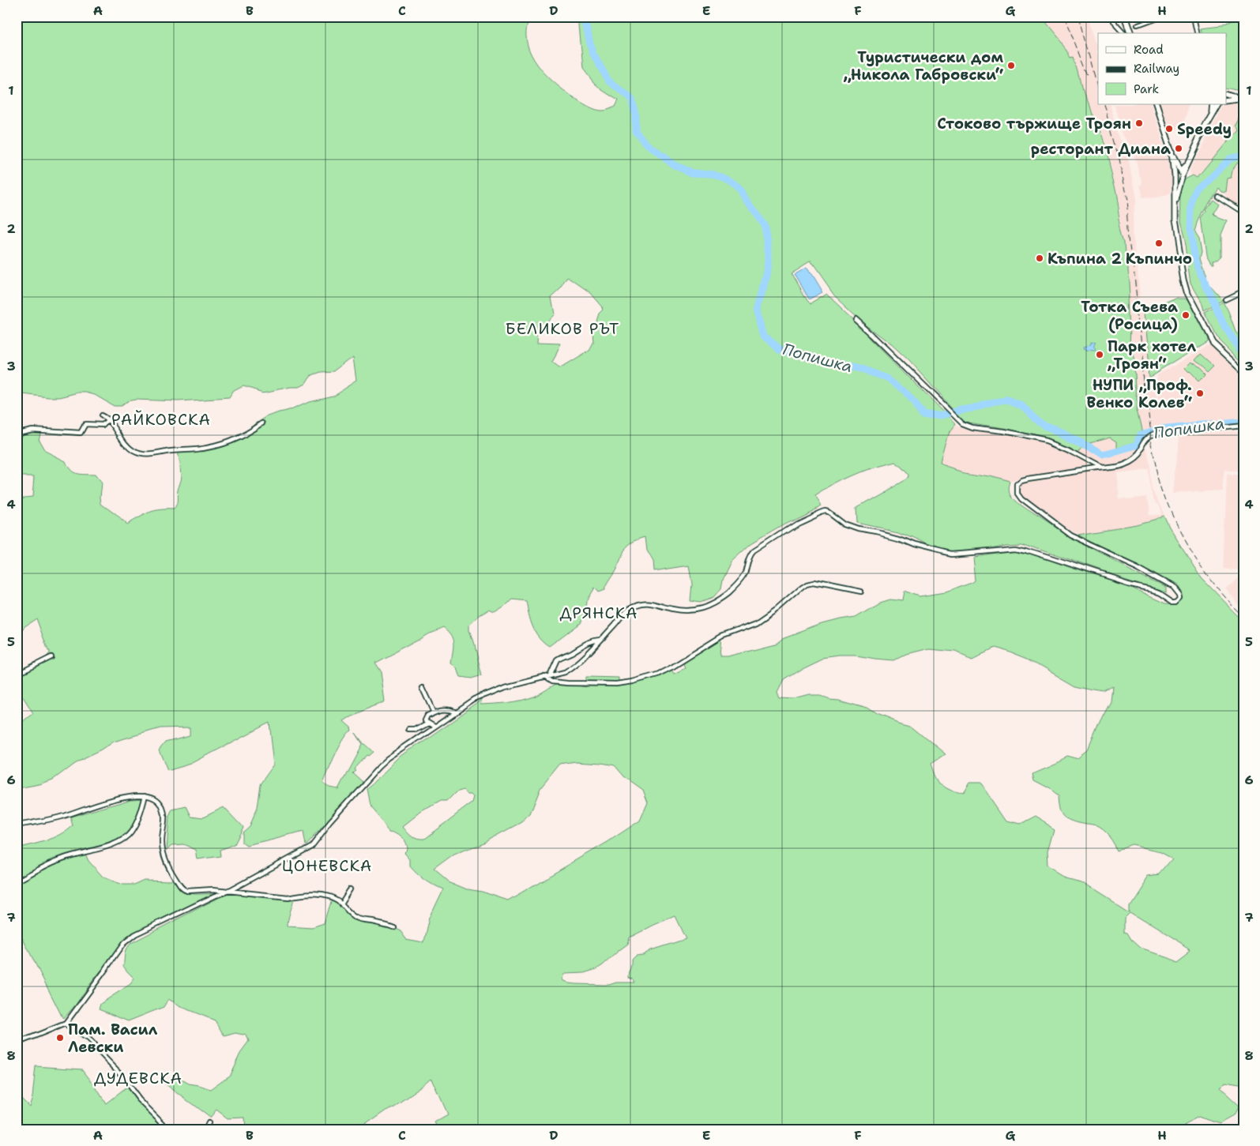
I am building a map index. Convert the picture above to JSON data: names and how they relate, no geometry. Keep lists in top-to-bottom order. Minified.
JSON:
{"districts":["БЕЛИКОВ РЪТ","РАЙКОВСКА","ДРЯНСКА","ЦОНЕВСКА","ДУДЕВСКА"],"water":["Попишка"],"places":["Туристически дом „Никола Габровски“","Стоково тържище Троян","Speedy","ресторант Диана","Къпинчо","Къпина 2","Тотка Съева (Росица)","Парк хотел „Троян“","НУПИ „Проф. Венко Колев“","Пам. Васил Левски"],"legend":["Road","Railway","Park"],"grid":{"columns":["A","B","C","D","E","F","G","H"],"rows":["1","2","3","4","5","6","7","8"]}}
